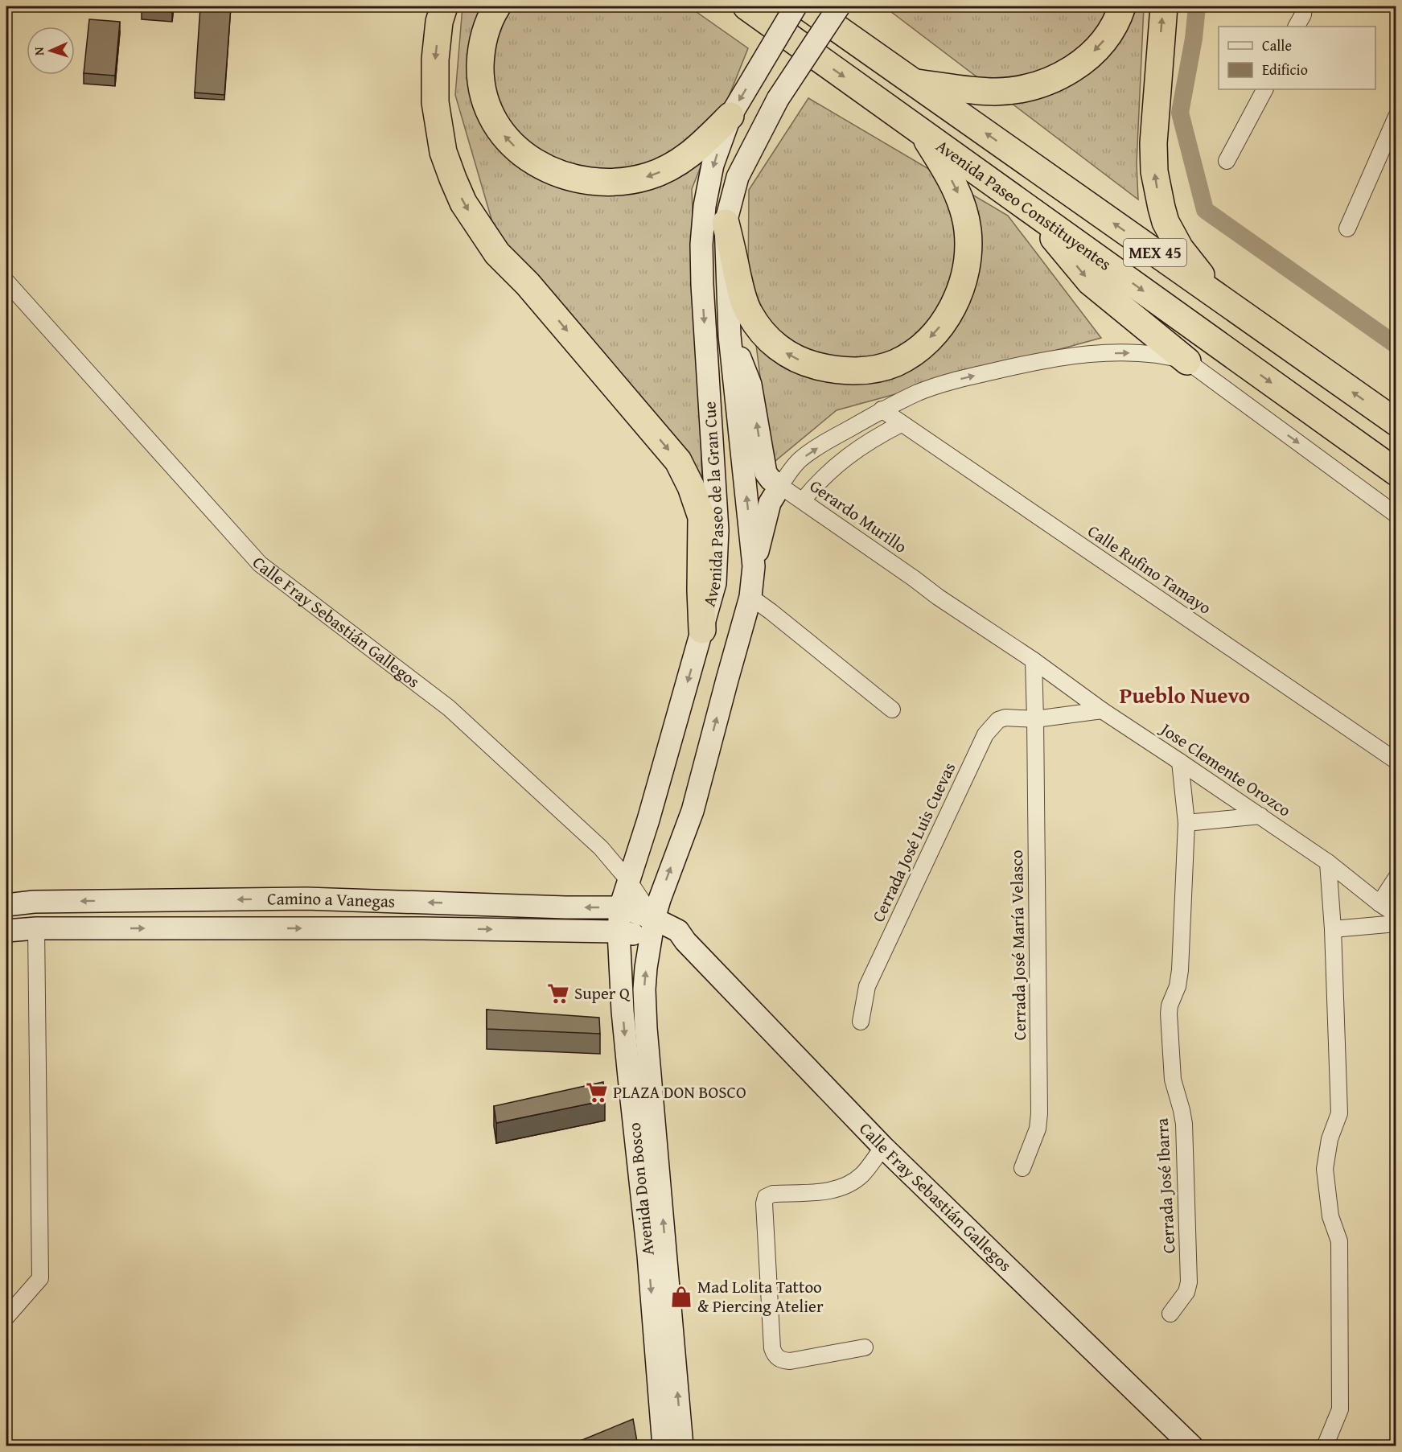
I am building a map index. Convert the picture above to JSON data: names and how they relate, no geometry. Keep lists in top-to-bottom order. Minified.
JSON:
{"streets":{"highway":["Avenida Paseo Constituyentes","MEX 45"],"main road":["Avenida Paseo de la Gran Cue","Calle Fray Sebastián Gallegos","Camino a Vanegas","Avenida Don Bosco"],"street":["Gerardo Murillo","Calle Rufino Tamayo","Jose Clemente Orozco","Cerrada José Luis Cuevas","Cerrada José María Velasco","Cerrada José Ibarra"]},"crossings":[["Avenida Paseo de la Gran Cue","Calle Fray Sebastián Gallegos"],["Avenida Paseo de la Gran Cue","Camino a Vanegas"],["Avenida Paseo de la Gran Cue","Avenida Don Bosco"],["Gerardo Murillo","Jose Clemente Orozco"],["Calle Fray Sebastián Gallegos","Camino a Vanegas"],["Calle Fray Sebastián Gallegos","Avenida Don Bosco"],["Jose Clemente Orozco","Cerrada José María Velasco"],["Jose Clemente Orozco","Cerrada José Ibarra"],["Cerrada José Luis Cuevas","Cerrada José María Velasco"],["Camino a Vanegas","Avenida Don Bosco"]],"districts":["Pueblo Nuevo"],"places":{"supermarket":["Super Q","PLAZA DON BOSCO"],"shop":["Mad Lolita Tattoo & Piercing Atelier"]},"legend":["Calle","Edificio"],"north":"left"}
